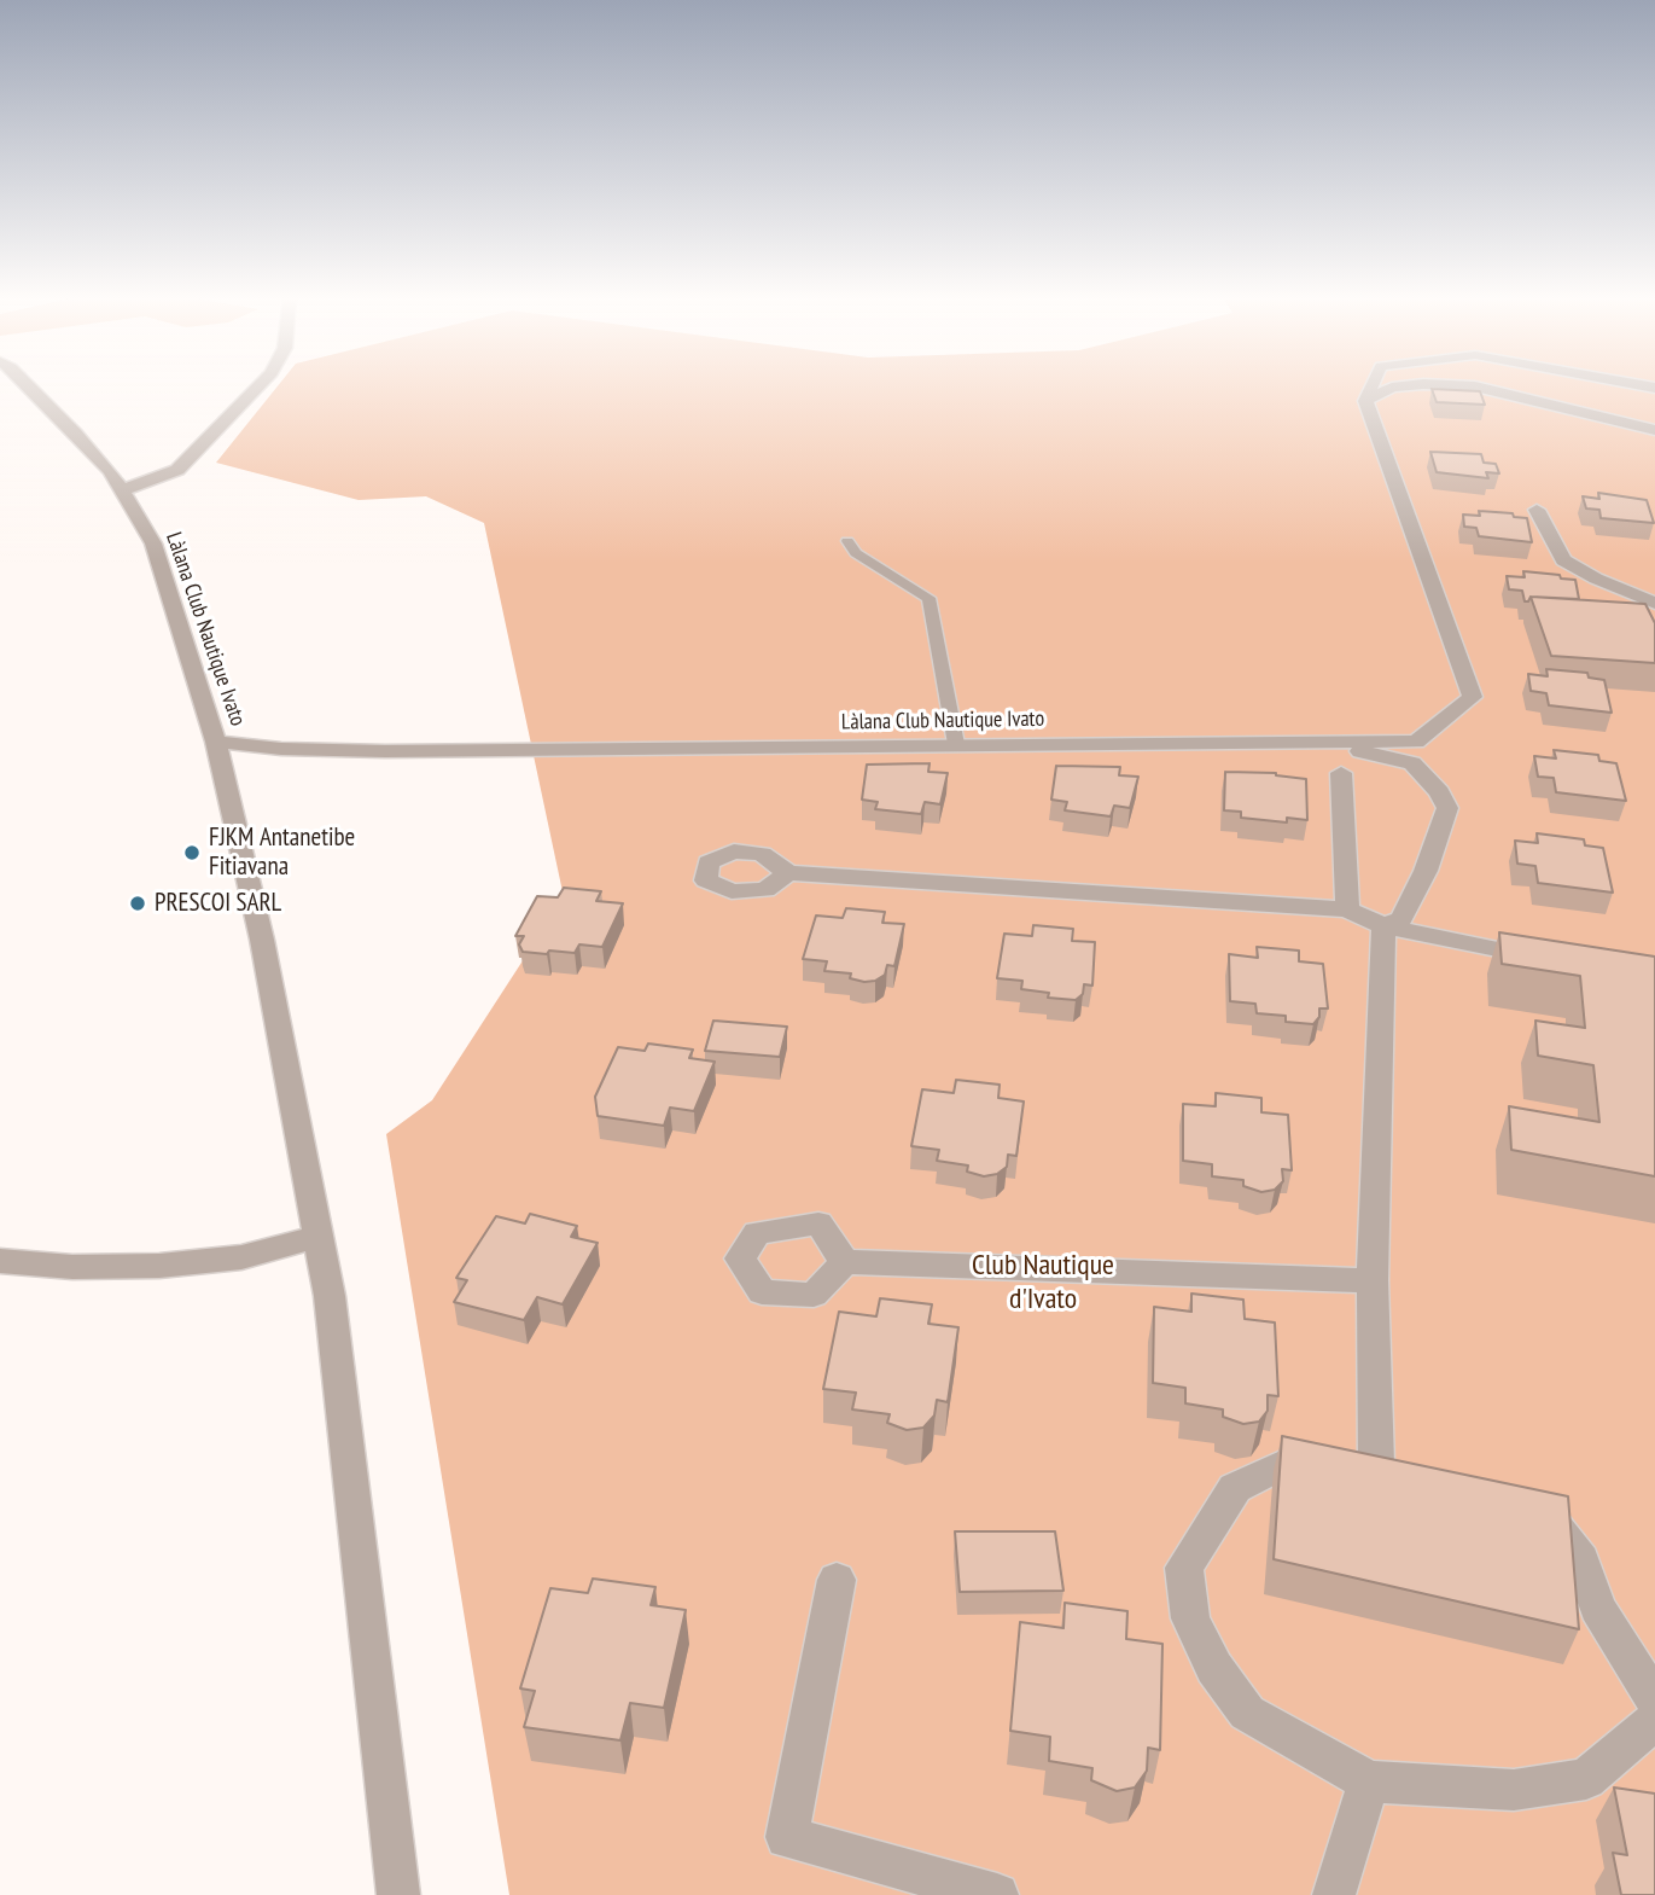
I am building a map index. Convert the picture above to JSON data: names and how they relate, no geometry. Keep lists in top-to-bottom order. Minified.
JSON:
{"streets":{"street":["Làlana Club Nautique Ivato"]},"parks":["Club Nautique d'Ivato"],"places":["FJKM Antanetibe Fitiavana","PRESCOI SARL"]}
